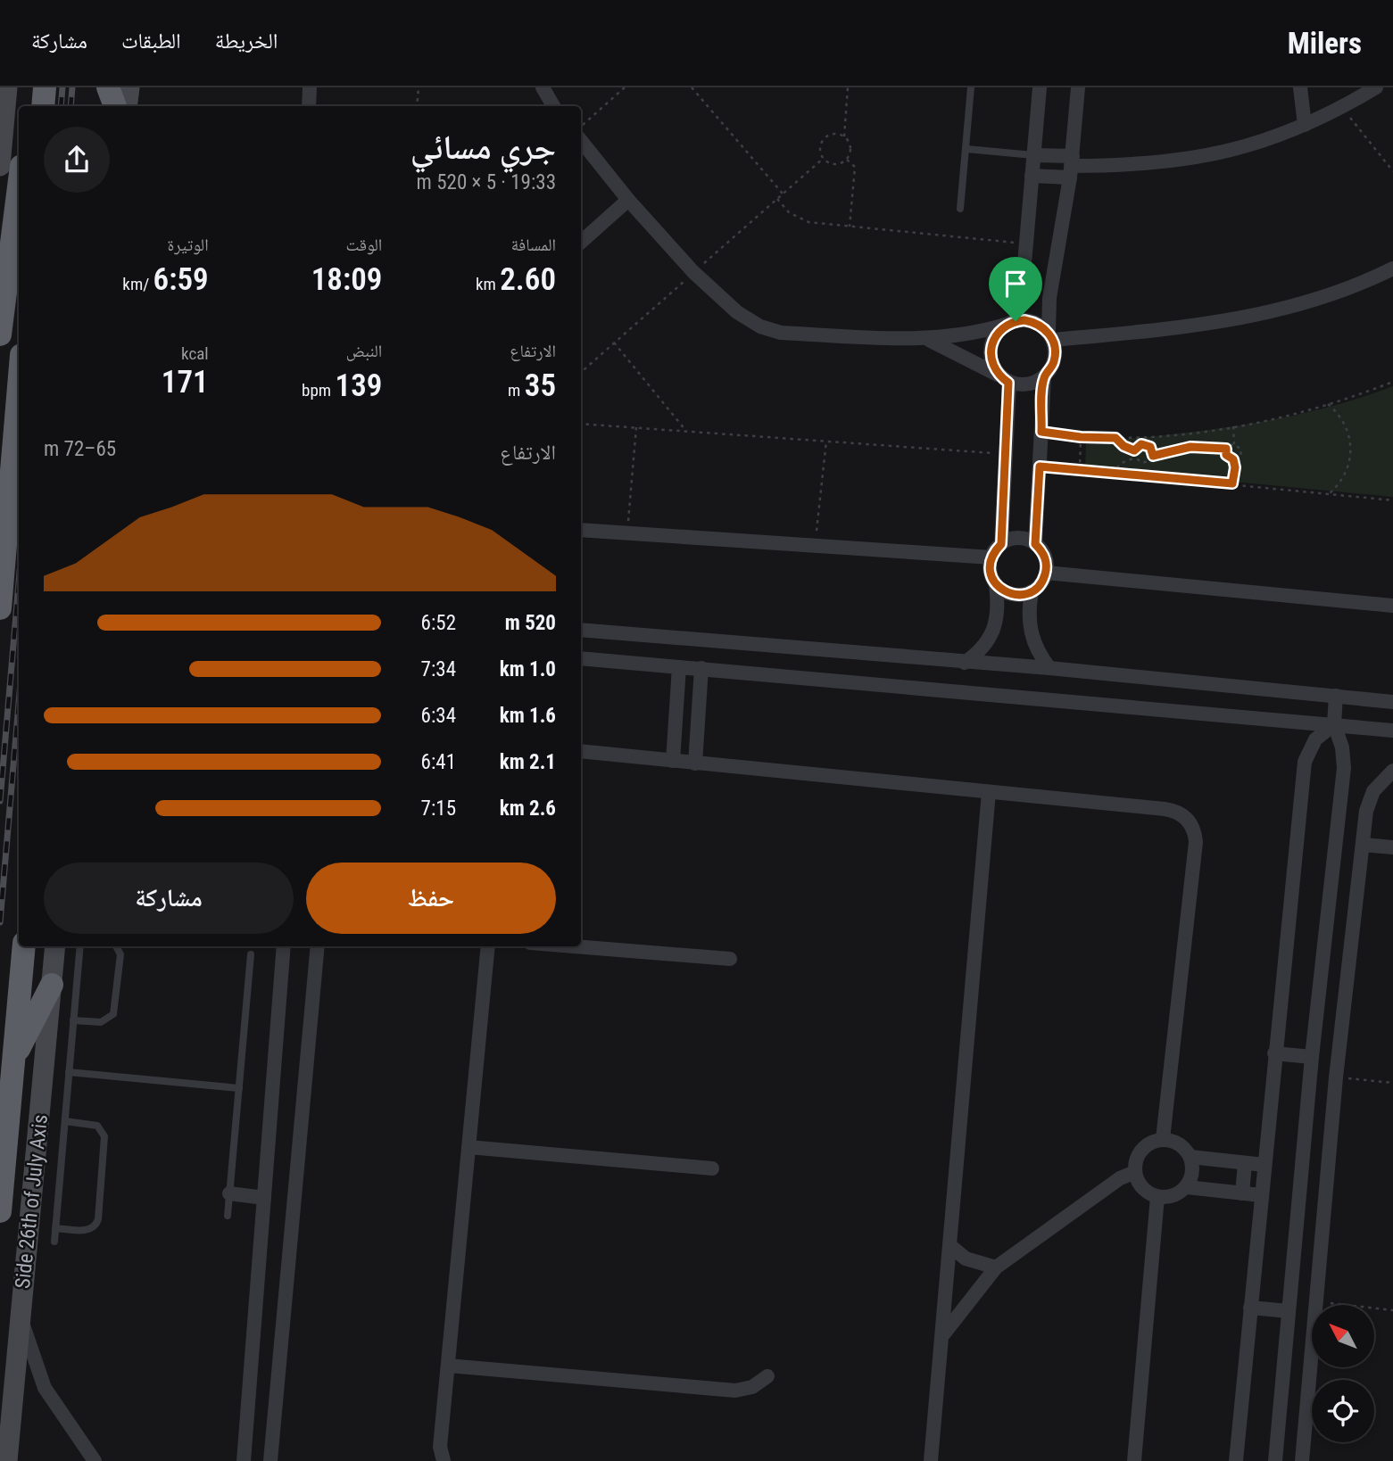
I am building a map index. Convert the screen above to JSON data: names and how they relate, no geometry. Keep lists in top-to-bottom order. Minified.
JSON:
{"streets":{"main road":["Side 26th of July Axis"]},"north":"top left","page":{"header":"Milers","nav":["الخريطة","الطبقات","مشاركة"],"heading":["جري مسائي","19:33 · 5 × 520 m"],"stats":[["المسافة","2.60 km"],["الوقت","18:09"],["الوتيرة","6:59 /km"],["الارتفاع","35 m"],["النبض","139 bpm"],["kcal","171"]],"chart":["الارتفاع","65–72 m"],"list":[{"name":"520 m","note":"6:52"},{"name":"1.0 km","note":"7:34"},{"name":"1.6 km","note":"6:34"},{"name":"2.1 km","note":"6:41"},{"name":"2.6 km","note":"7:15"}],"buttons":["حفظ","مشاركة"]}}
